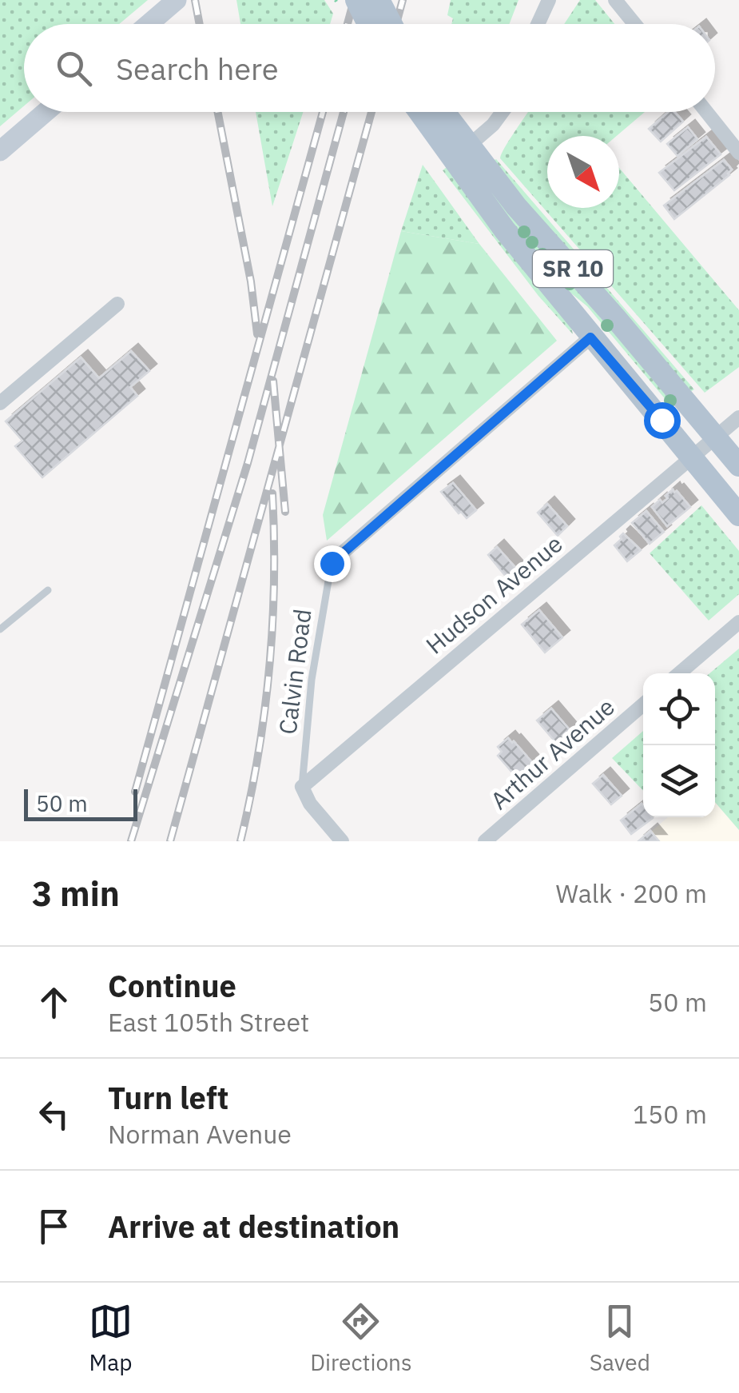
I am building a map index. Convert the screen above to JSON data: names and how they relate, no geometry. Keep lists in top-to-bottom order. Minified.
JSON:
{"streets":{"main road":["SR 10"],"street":["Hudson Avenue","Arthur Avenue"],"lane":["Calvin Road"]},"crossings":[["SR 10","Hudson Avenue"],["Hudson Avenue","Calvin Road"]],"scale_bar":"50 m","north":"bottom right","page":{"search":"Search here","scale":"50 m","heading":["3 min","Walk · 200 m"],"list":[["Continue","East 105th Street","50 m"],["Turn left","Norman Avenue","150 m"],"Arrive at destination"],"nav":["Map","Directions","Saved"]}}
